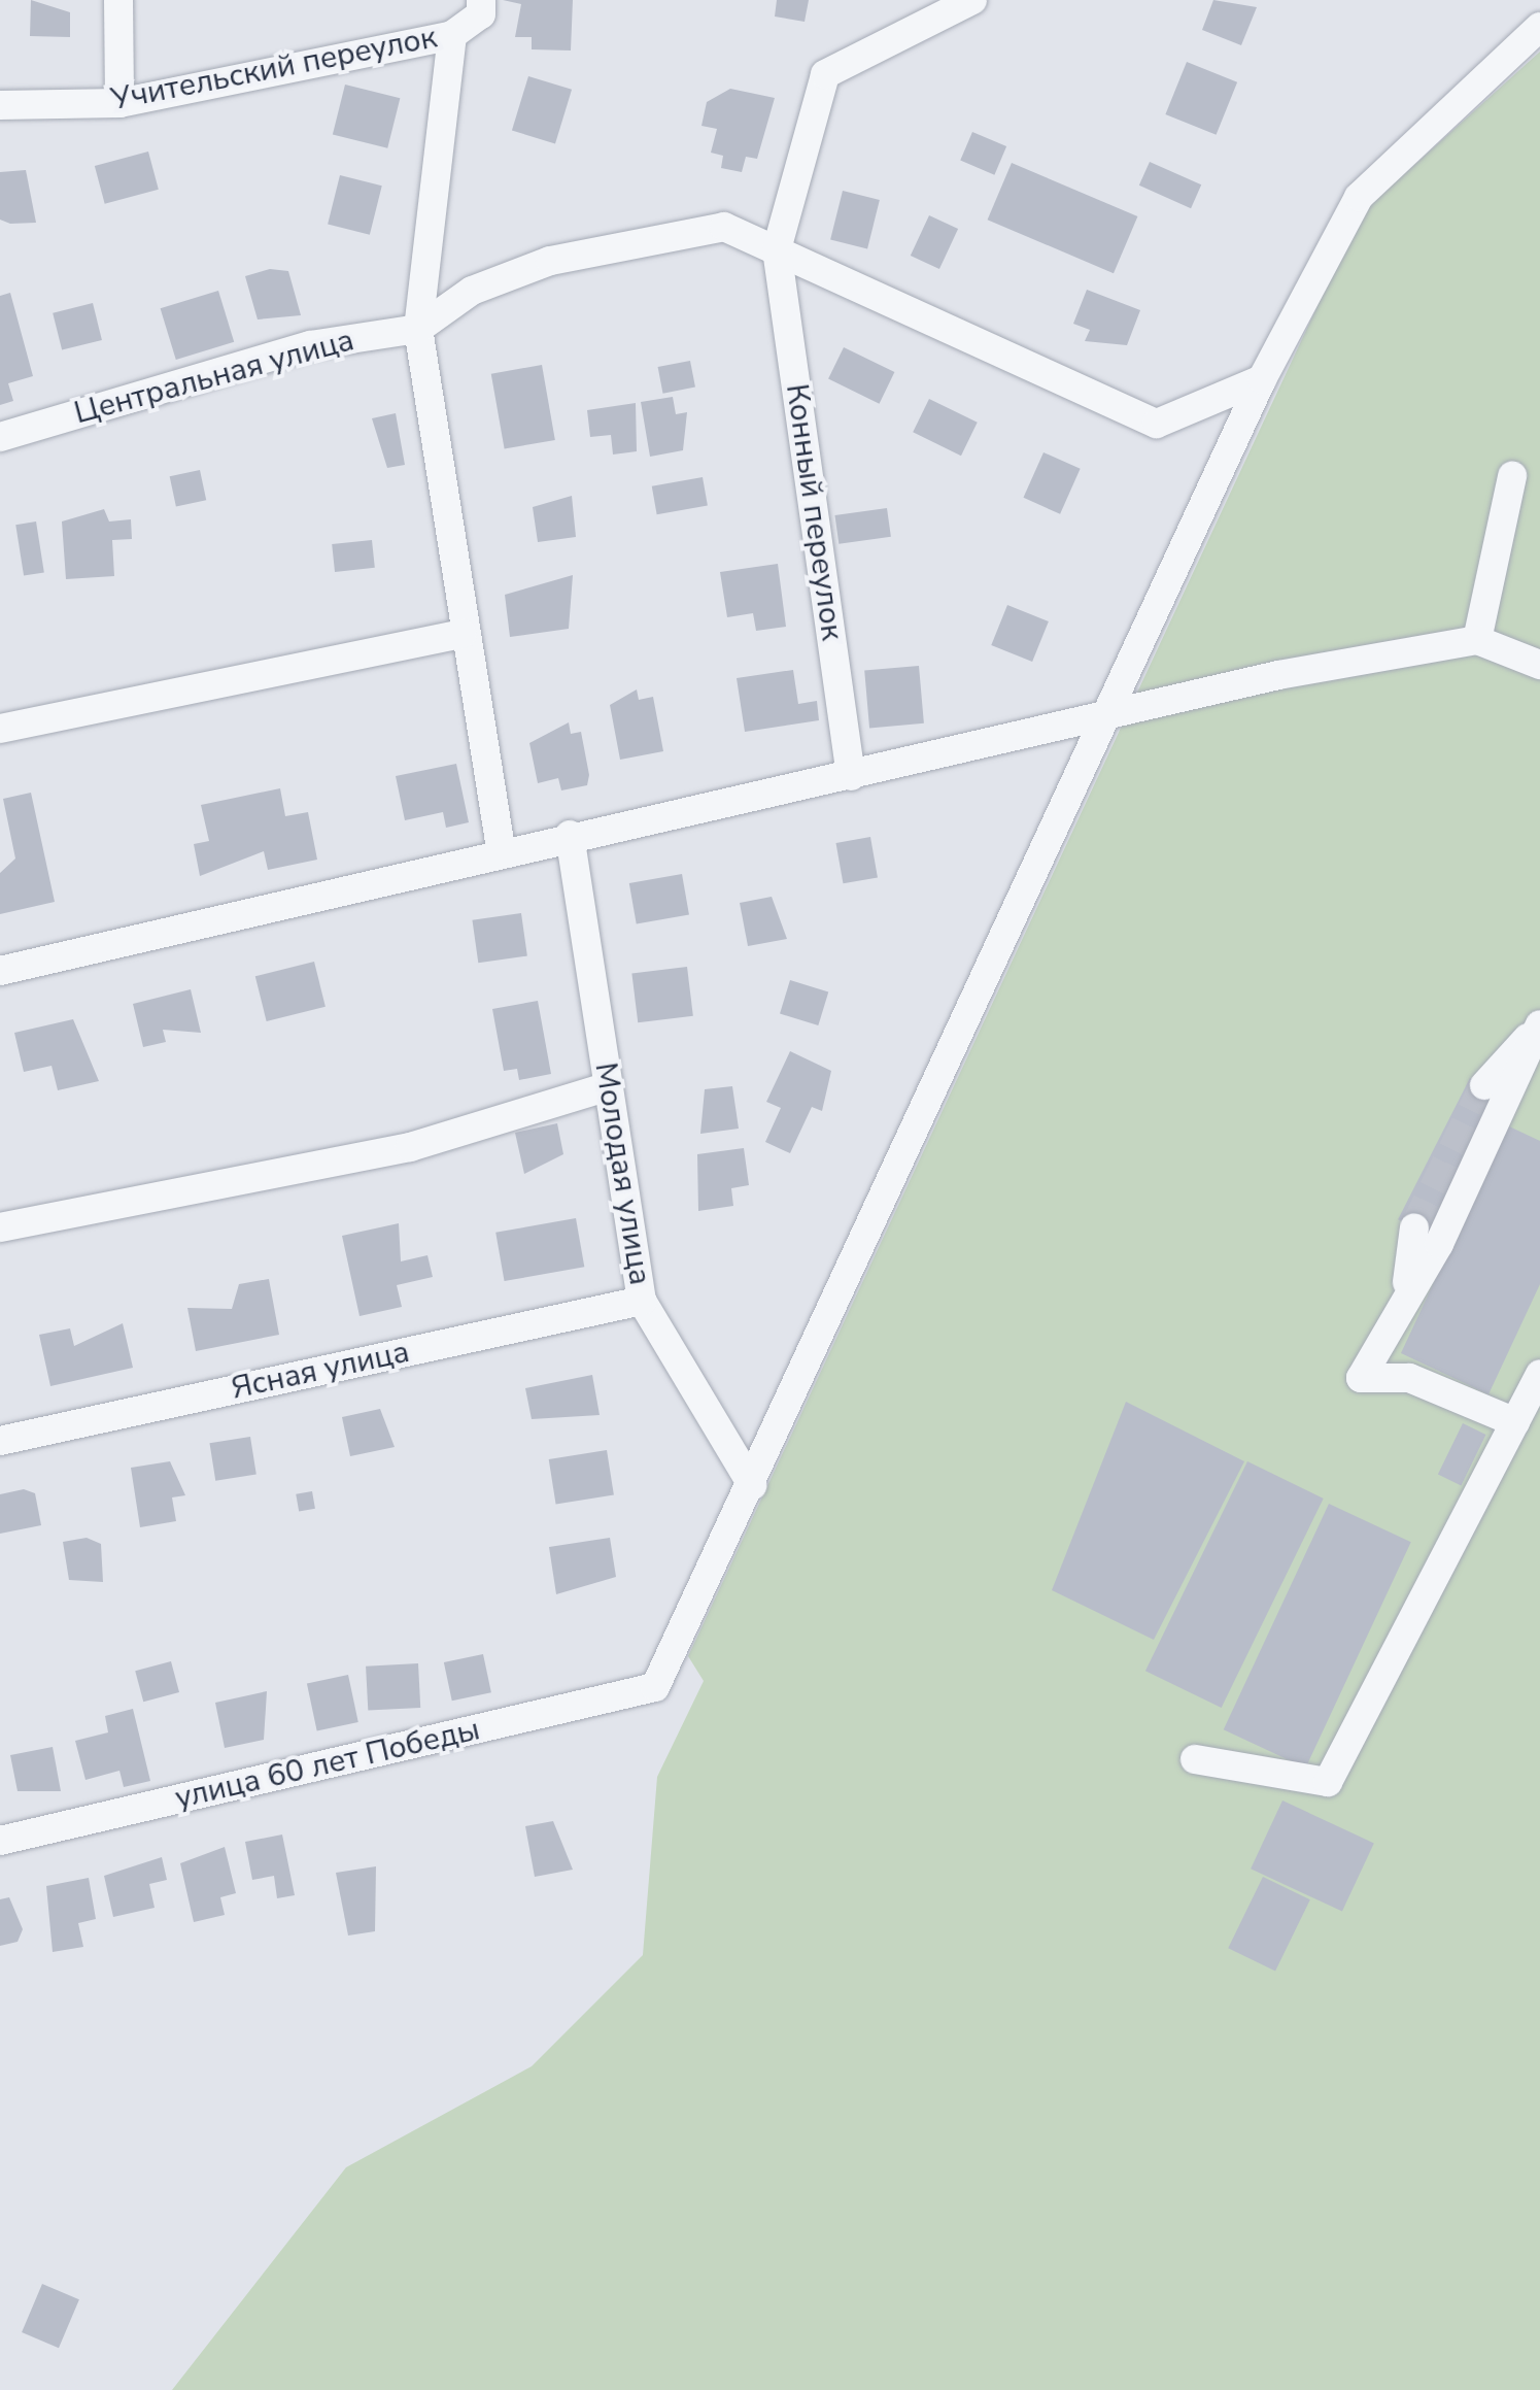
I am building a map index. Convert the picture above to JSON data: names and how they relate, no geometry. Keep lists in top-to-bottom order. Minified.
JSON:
{"streets":{"street":["Учительский переулок","Центральная улица","Конный переулок","Молодая улица","Ясная улица","улица 60 лет Победы"]},"crossings":[["Центральная улица","Конный переулок"],["Молодая улица","Ясная улица"],["Молодая улица","улица 60 лет Победы"]]}
